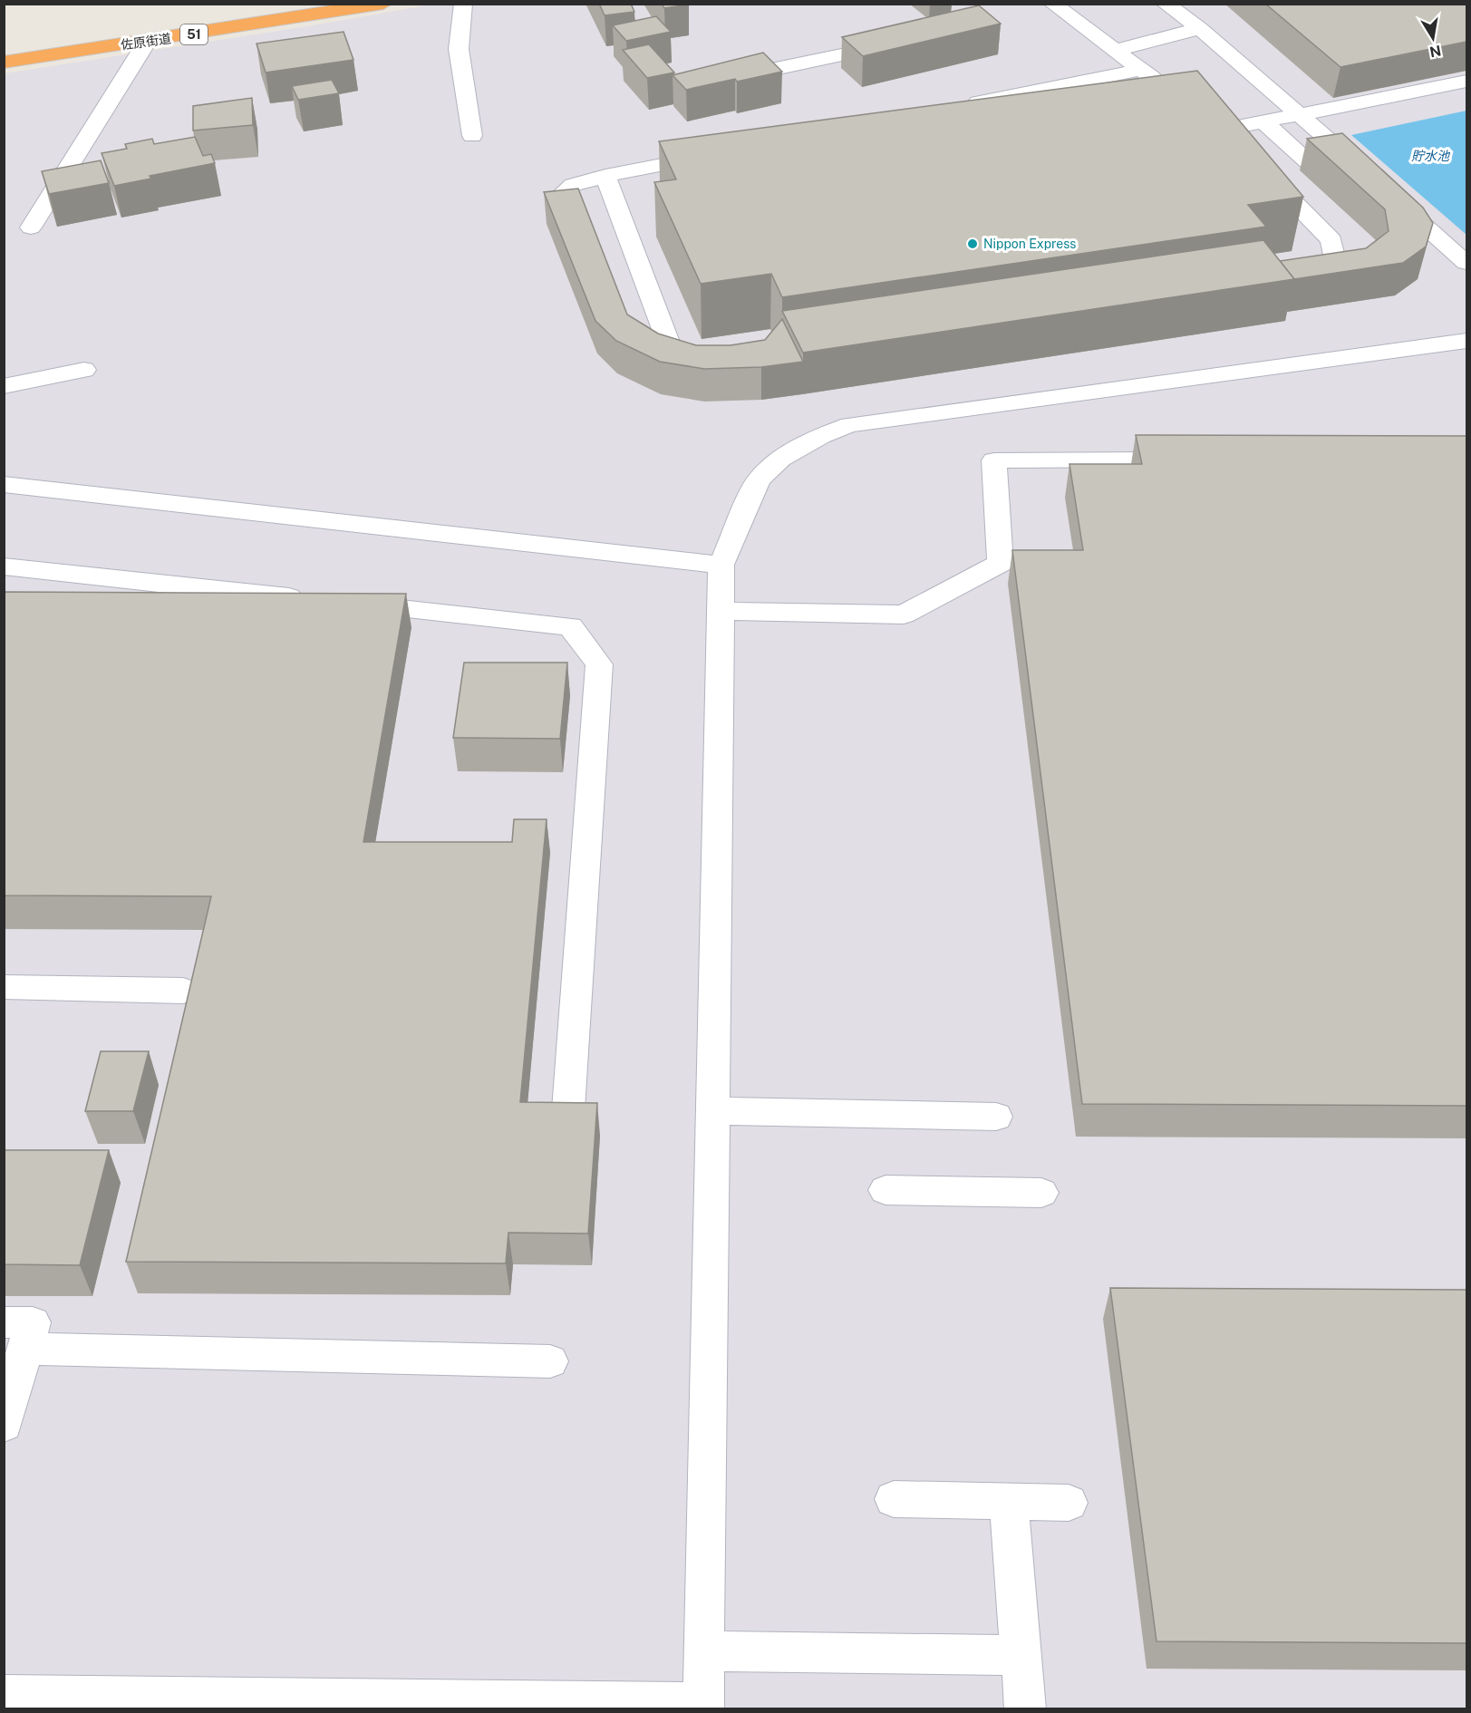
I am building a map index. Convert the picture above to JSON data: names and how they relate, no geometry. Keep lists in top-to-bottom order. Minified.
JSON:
{"streets":{"highway":["51","佐原街道"]},"water":["貯水池"],"places":["Nippon Express"],"north":"bottom"}
